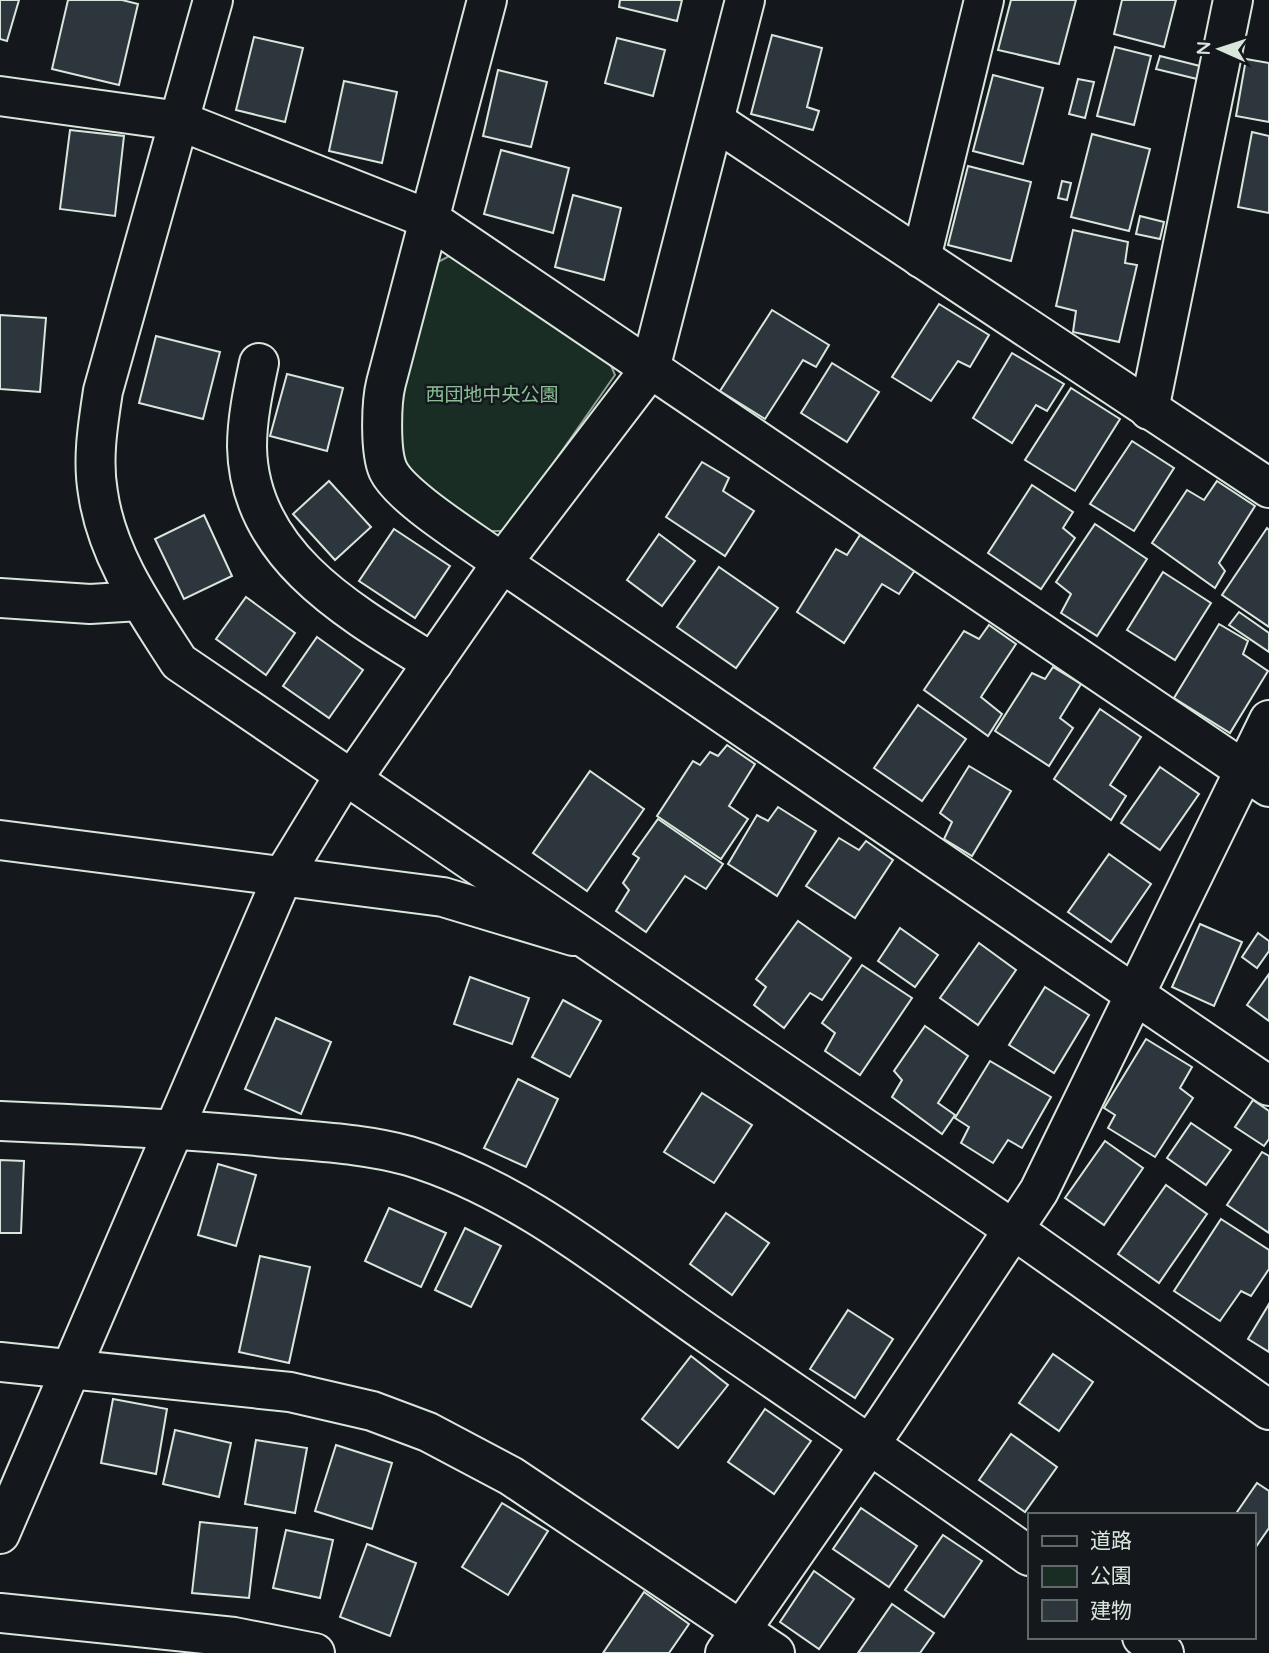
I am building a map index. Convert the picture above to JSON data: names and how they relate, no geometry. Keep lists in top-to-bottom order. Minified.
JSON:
{"parks":["西団地中央公園"],"legend":["道路","公園","建物"],"north":"left"}
